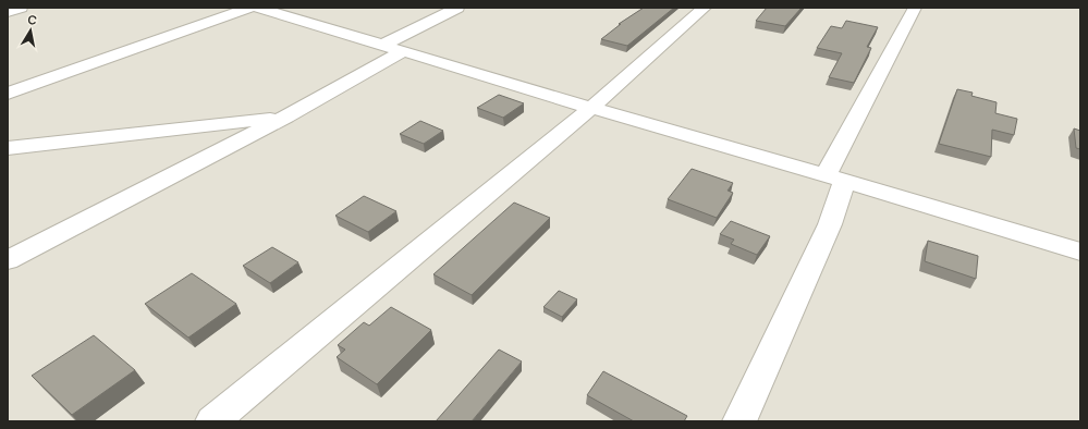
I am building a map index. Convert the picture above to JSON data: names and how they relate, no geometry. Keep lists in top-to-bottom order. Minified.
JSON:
{"north":"top"}
